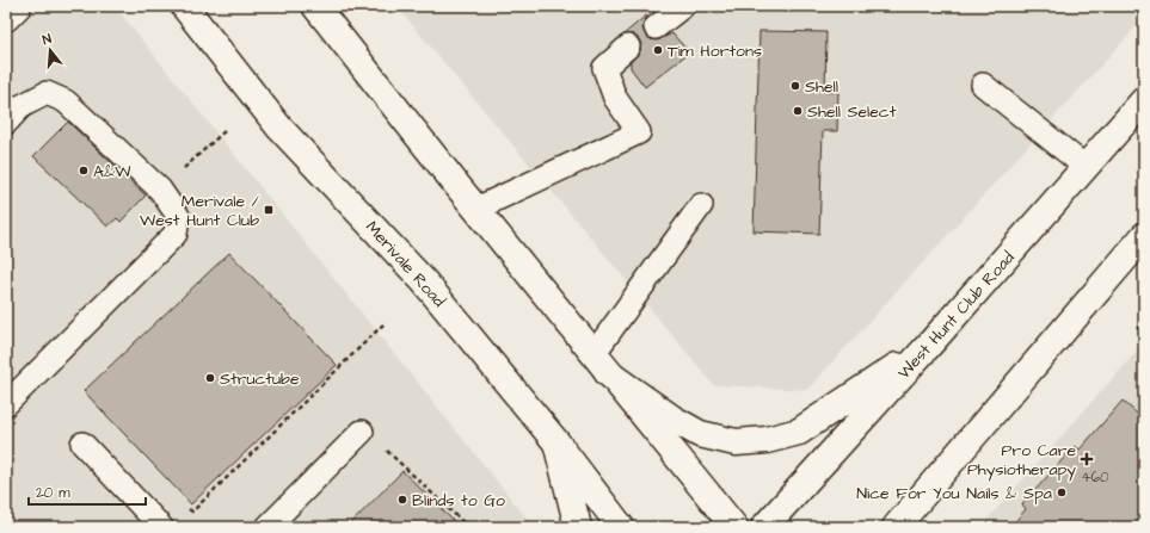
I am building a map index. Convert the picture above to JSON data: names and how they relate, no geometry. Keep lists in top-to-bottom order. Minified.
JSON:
{"streets":{"main road":["Merivale Road","West Hunt Club Road"]},"places":{"other":["Tim Hortons","Shell","Shell Select","A&W","Structube","Nice For You Nails & Spa","Blinds to Go"],"transit":["Merivale / West Hunt Club"],"health":["Pro Care Physiotherapy"]},"house_numbers":["460"],"scale_bar":"20 m","north":"top"}
